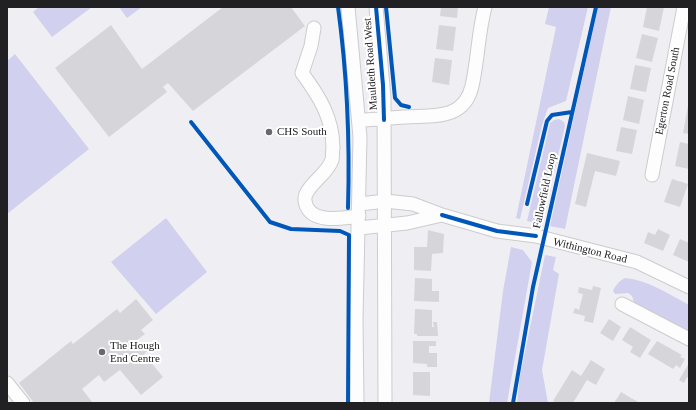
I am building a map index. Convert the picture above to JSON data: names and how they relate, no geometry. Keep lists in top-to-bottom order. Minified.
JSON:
{"streets":{"street":["Mauldeth Road West","Egerton Road South","Withington Road"],"cycle path":["Fallowfield Loop"]},"crossings":[["Mauldeth Road West","Withington Road"]],"places":["CHS South","The Hough End Centre"]}
